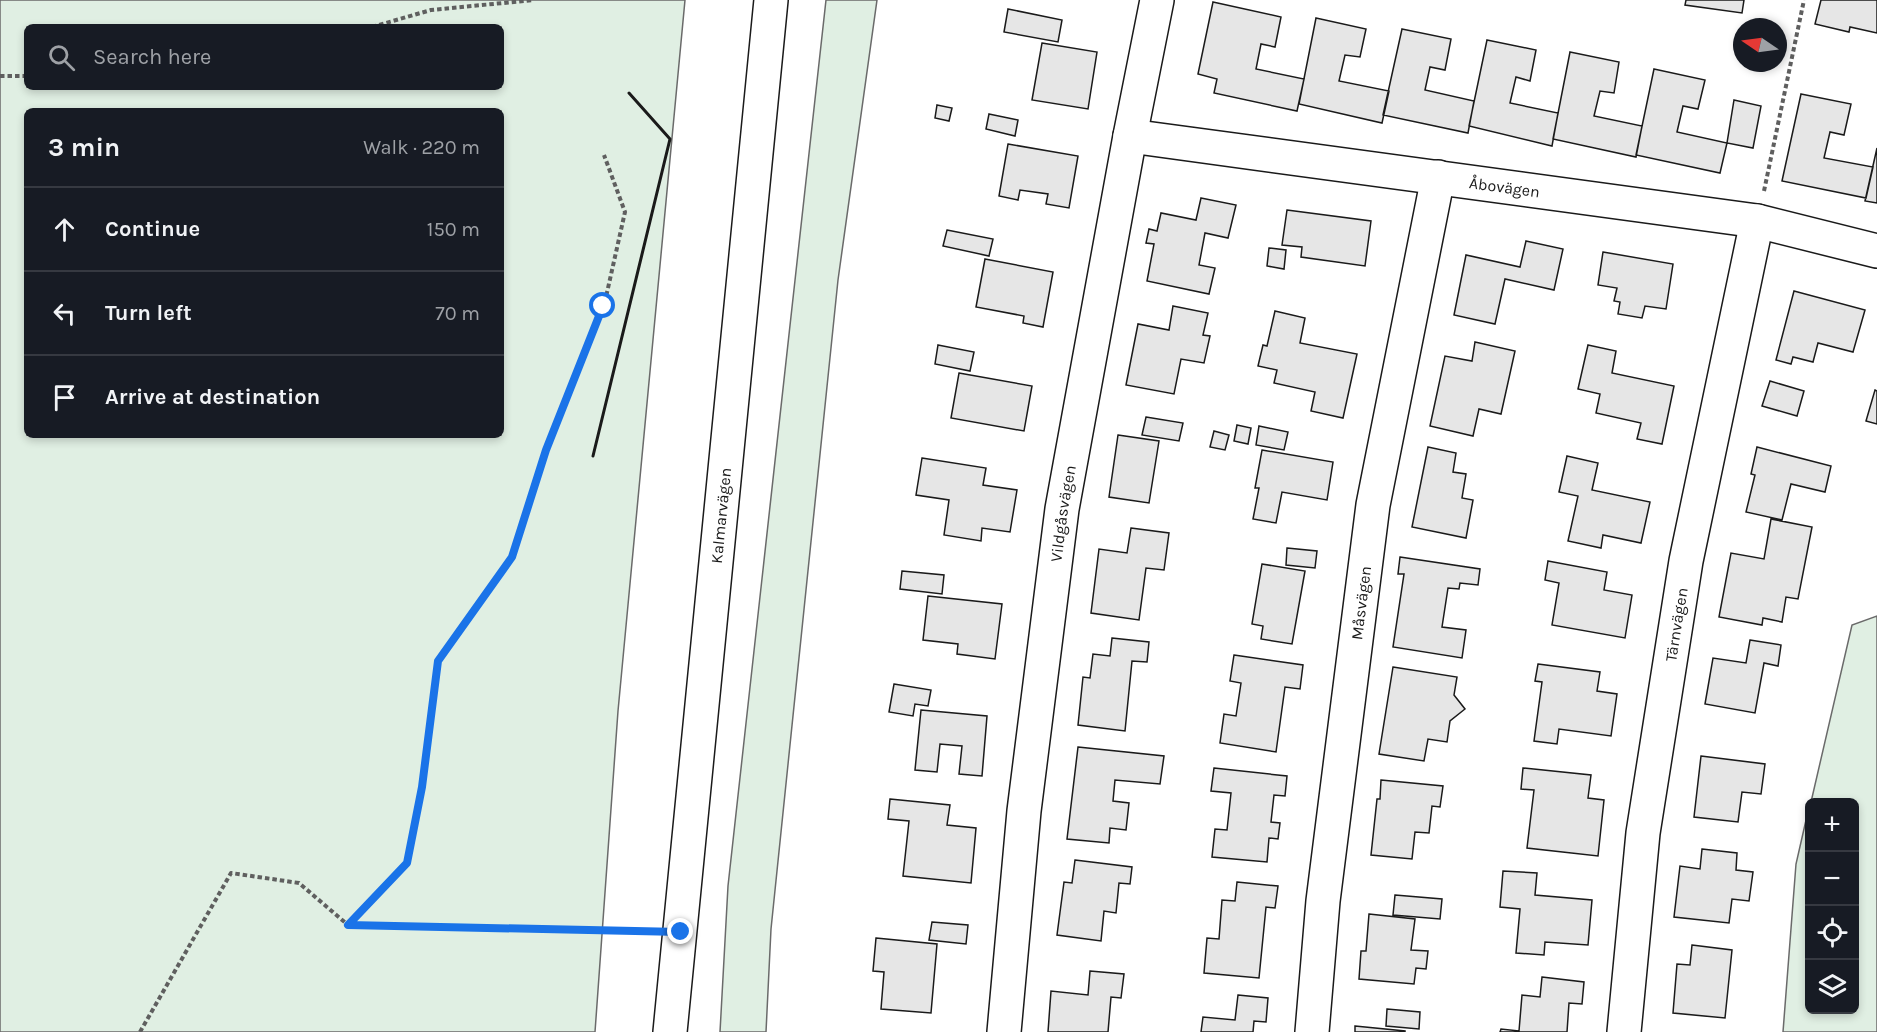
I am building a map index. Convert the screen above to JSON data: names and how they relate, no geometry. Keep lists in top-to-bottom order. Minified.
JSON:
{"streets":{"main road":["Åbovägen","Vildgåsvägen","Kalmarvägen","Måsvägen","Tärnvägen"]},"crossings":[["Åbovägen","Vildgåsvägen"],["Åbovägen","Måsvägen"],["Åbovägen","Tärnvägen"]],"north":"left","page":{"search":"Search here","heading":["3 min","Walk · 220 m"],"list":[["Continue","150 m"],["Turn left","70 m"],"Arrive at destination"],"map_buttons":["+","−"]}}
